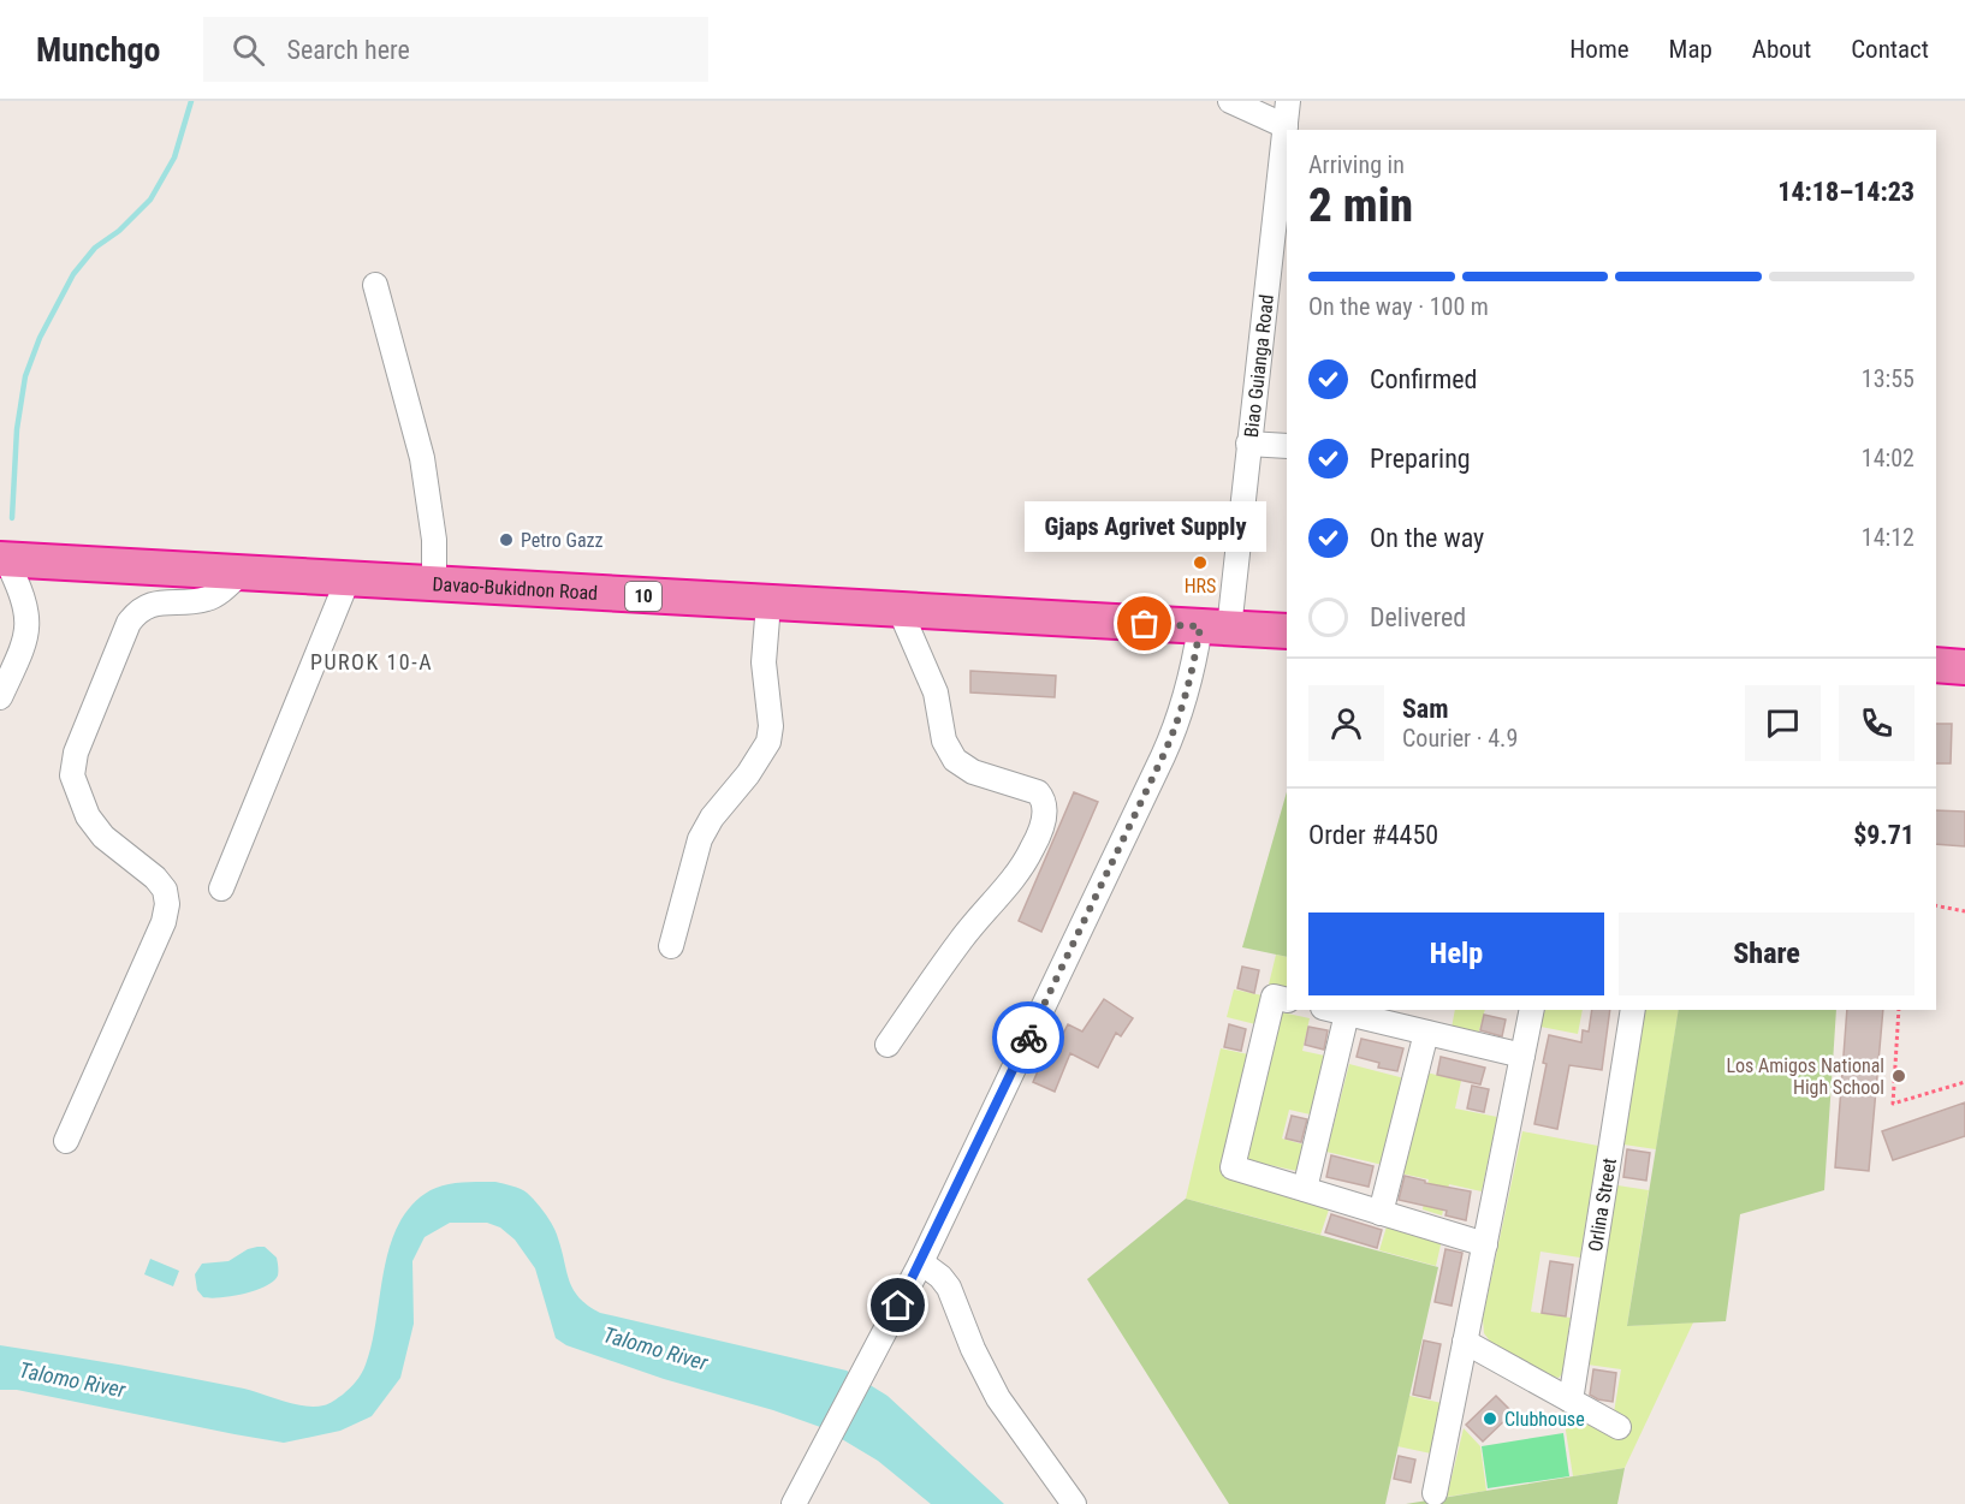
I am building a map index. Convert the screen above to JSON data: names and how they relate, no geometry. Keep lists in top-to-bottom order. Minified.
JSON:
{"streets":{"highway":["Davao-Bukidnon Road","10"],"street":["Biao Guianga Road","Orlina Street"]},"crossings":[["Biao Guianga Road","Davao-Bukidnon Road"]],"districts":["PUROK 10-A"],"water":["Talomo River"],"places":["Petro Gazz","HRS","Gjaps Agrivet Supply","Los Amigos National High School","Clubhouse"],"page":{"header":"Munchgo","search":"Search here","nav":["Home","Map","About","Contact"],"heading":["2 min","Arriving in","14:18–14:23"],"panel":["Sam","Courier · 4.9","Order #4450","$9.71"],"bar":"On the way · 100 m","list":[["Confirmed","13:55"],["Preparing","14:02"],["On the way","14:12"],"Delivered"],"bubble":"Gjaps Agrivet Supply","buttons":["Help","Share"]}}
